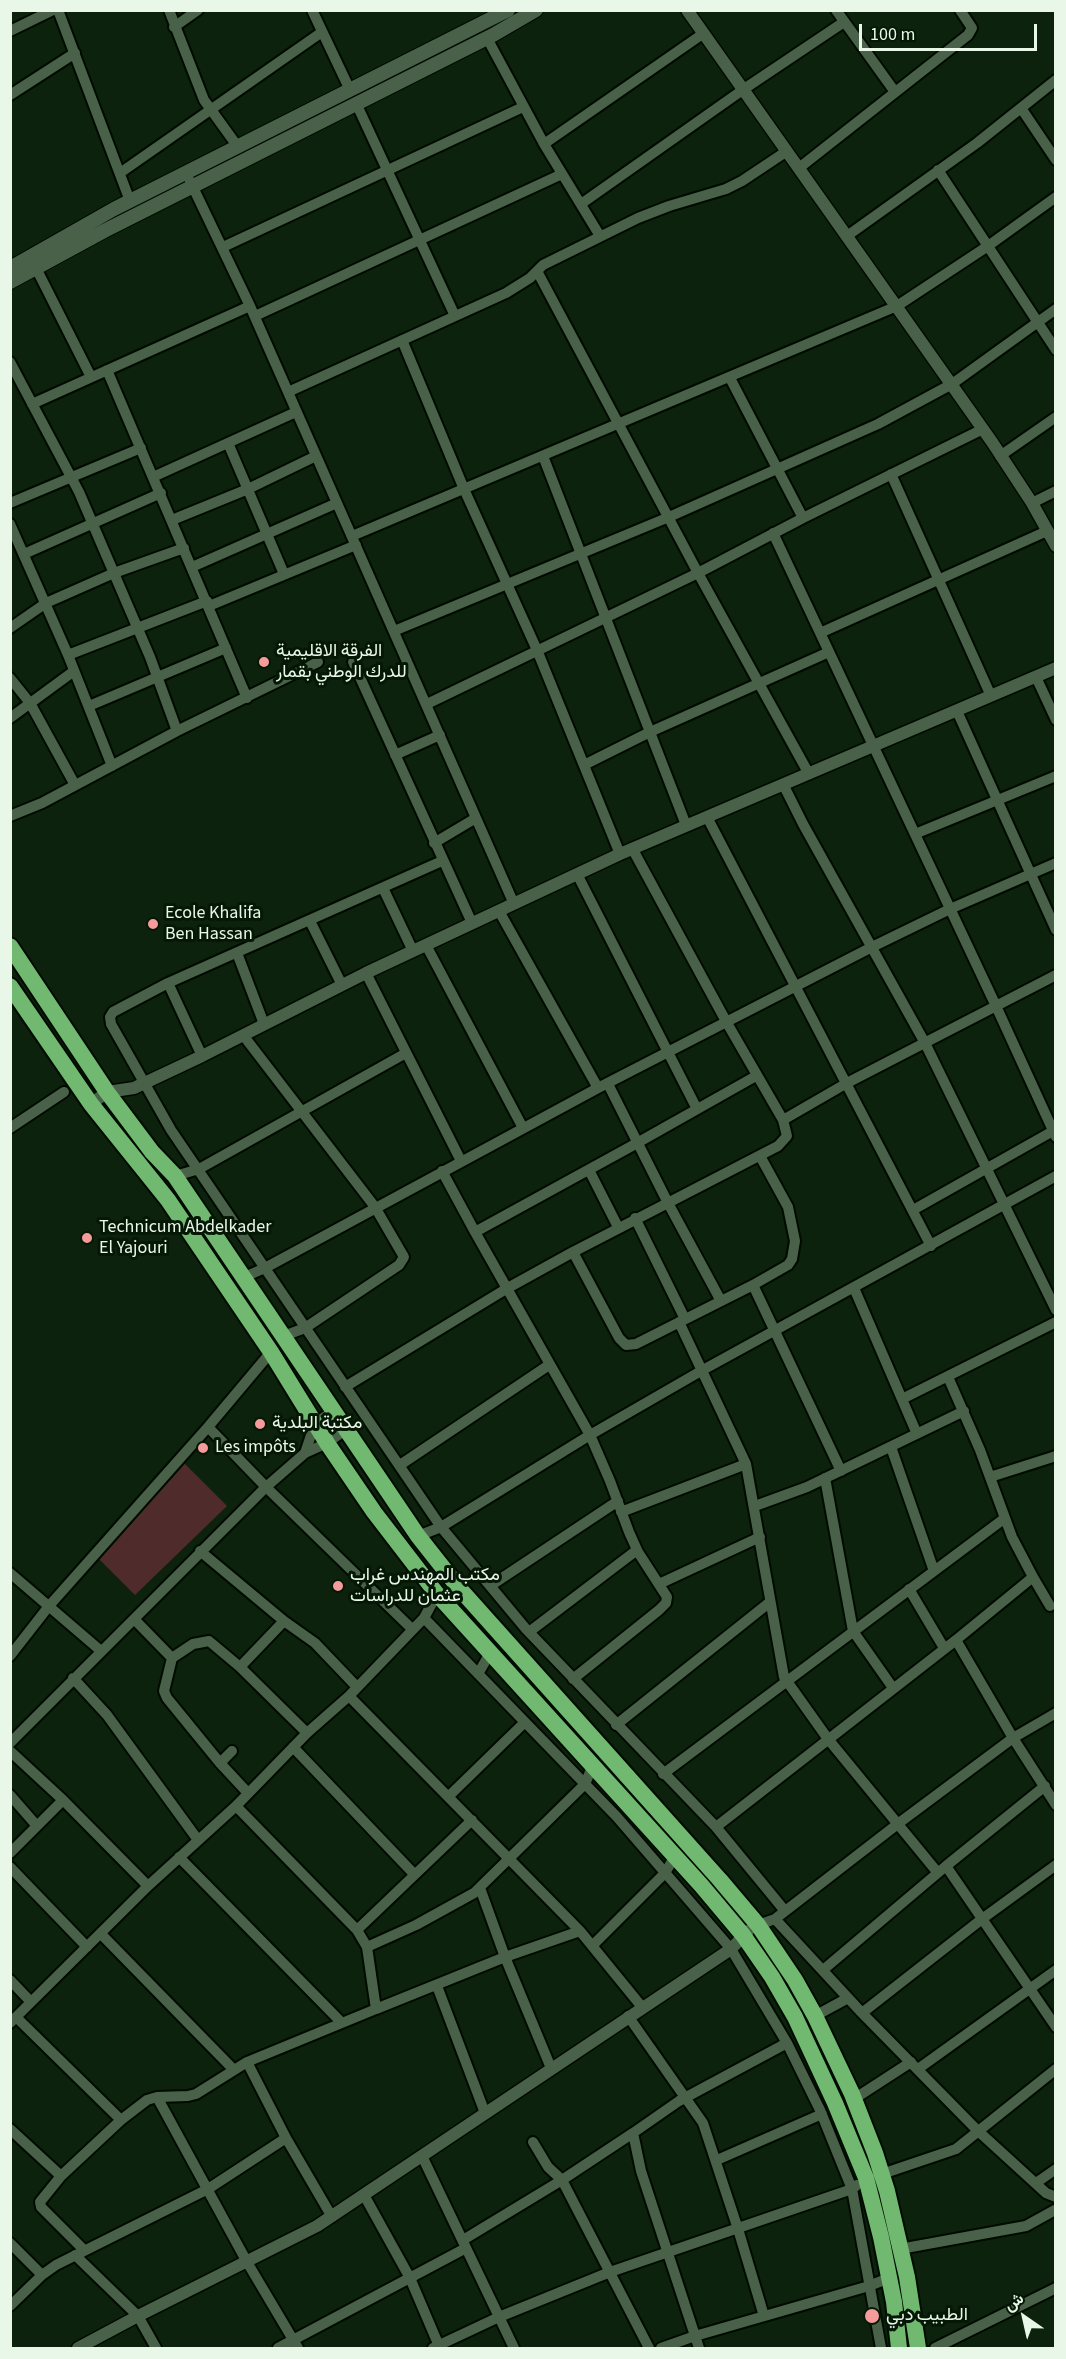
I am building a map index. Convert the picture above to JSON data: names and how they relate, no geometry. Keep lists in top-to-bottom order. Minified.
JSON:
{"places":["الفرقة الاقليمية للدرك الوطني بقمار","Ecole Khalifa Ben Hassan","Technicum Abdelkader El Yajouri","مكتبة البلدية","Les impôts","مكتب المهندس غراب عثمان للدراسات","الطبيب دبي"],"scale_bar":"100 m","north":"top left"}
